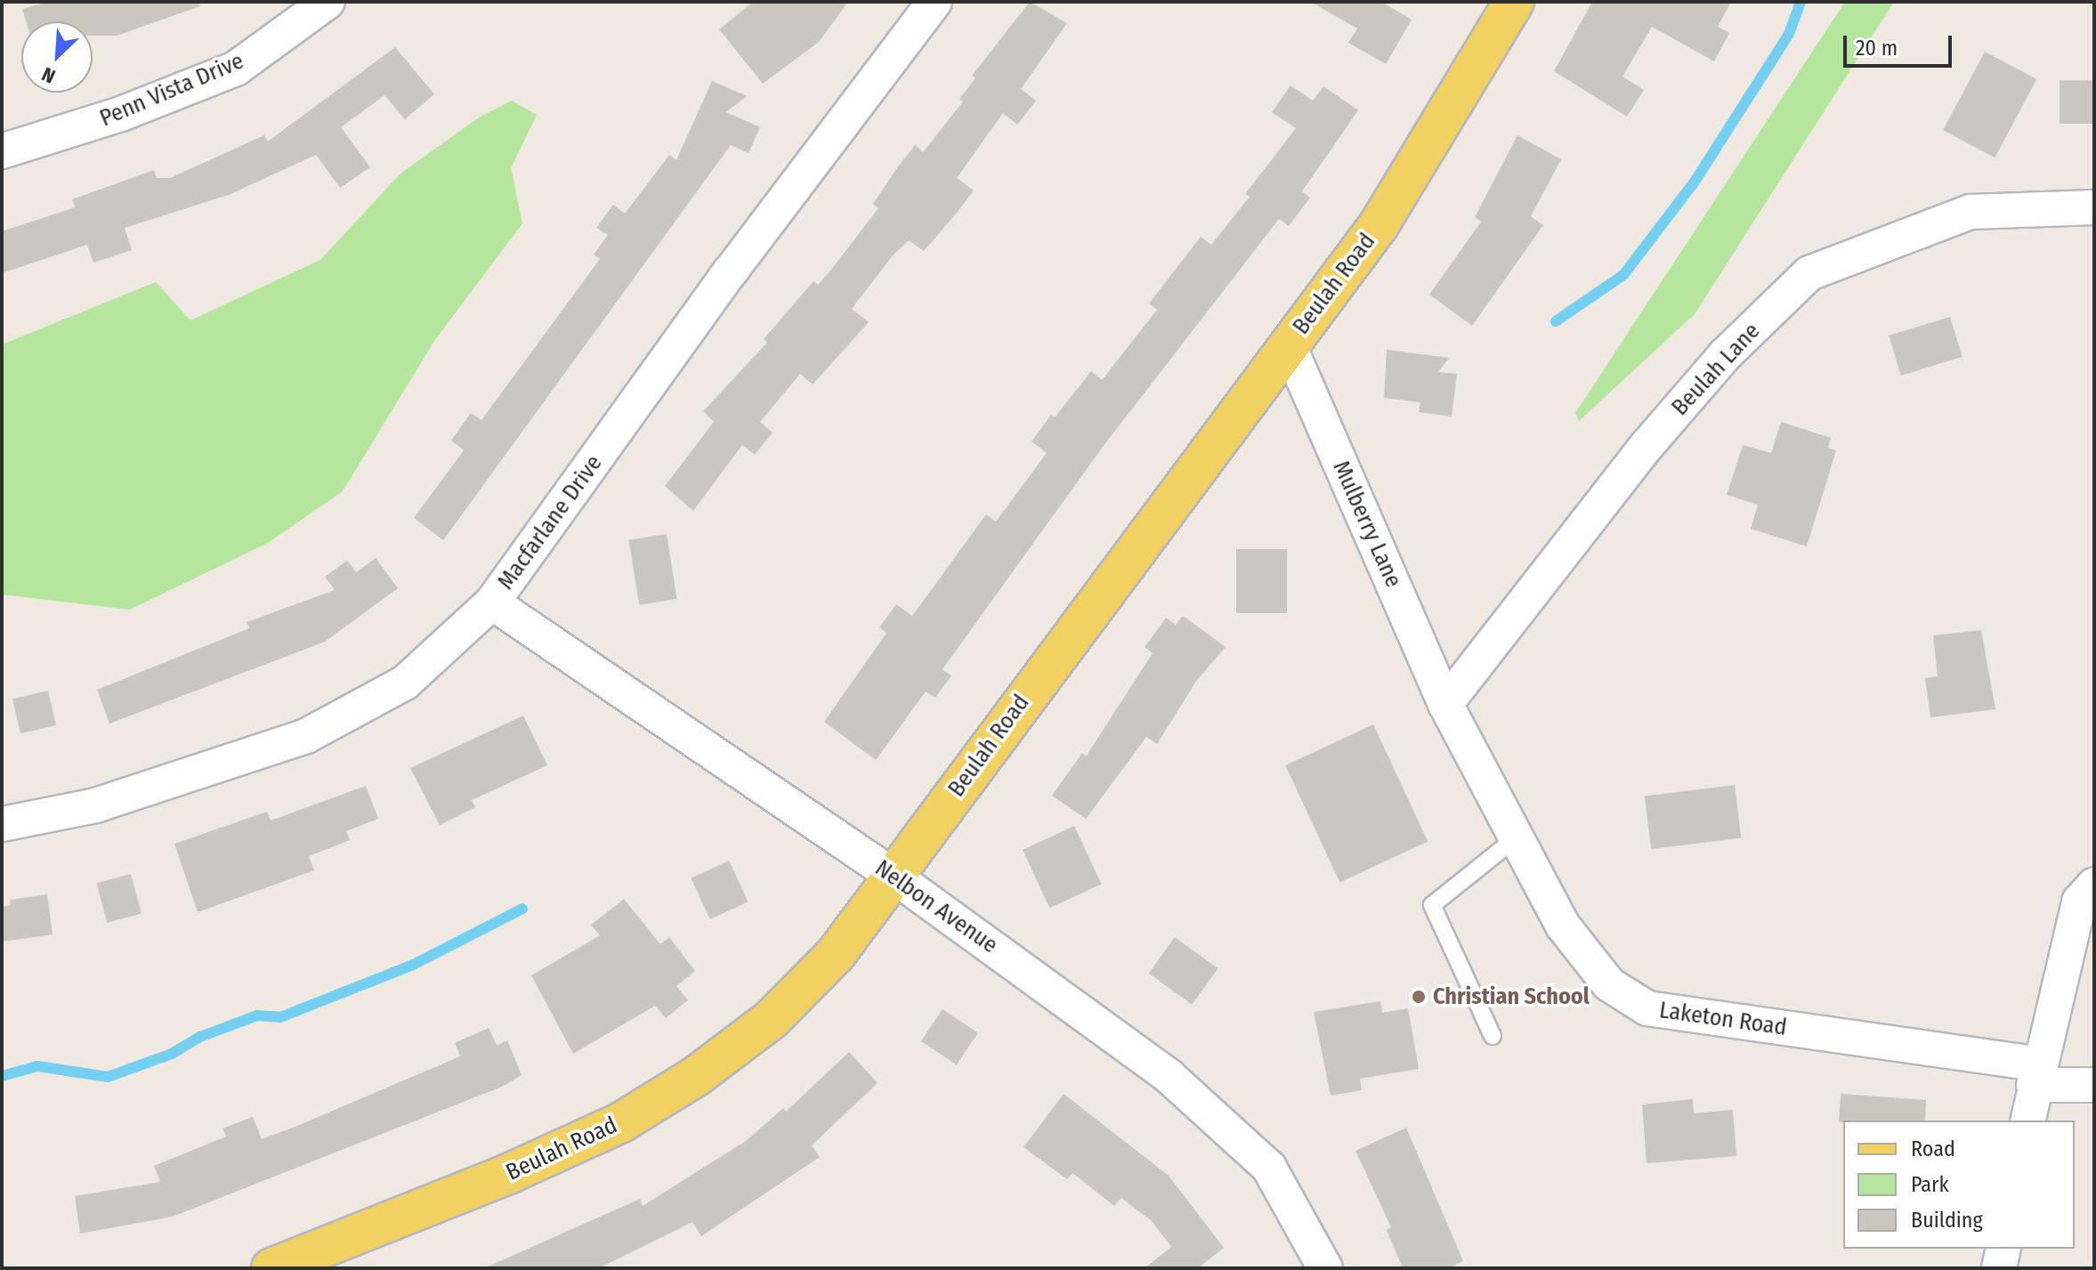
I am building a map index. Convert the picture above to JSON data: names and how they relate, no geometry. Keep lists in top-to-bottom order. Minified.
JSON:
{"streets":{"main road":["Beulah Road"],"street":["Penn Vista Drive","Beulah Lane","Macfarlane Drive","Mulberry Lane","Nelbon Avenue","Laketon Road"]},"crossings":[["Beulah Road","Mulberry Lane"],["Beulah Road","Nelbon Avenue"],["Beulah Lane","Mulberry Lane"],["Beulah Lane","Laketon Road"],["Macfarlane Drive","Nelbon Avenue"],["Mulberry Lane","Laketon Road"]],"places":["Christian School"],"legend":["Road","Park","Building"],"scale_bar":"20 m","north":"bottom left"}
